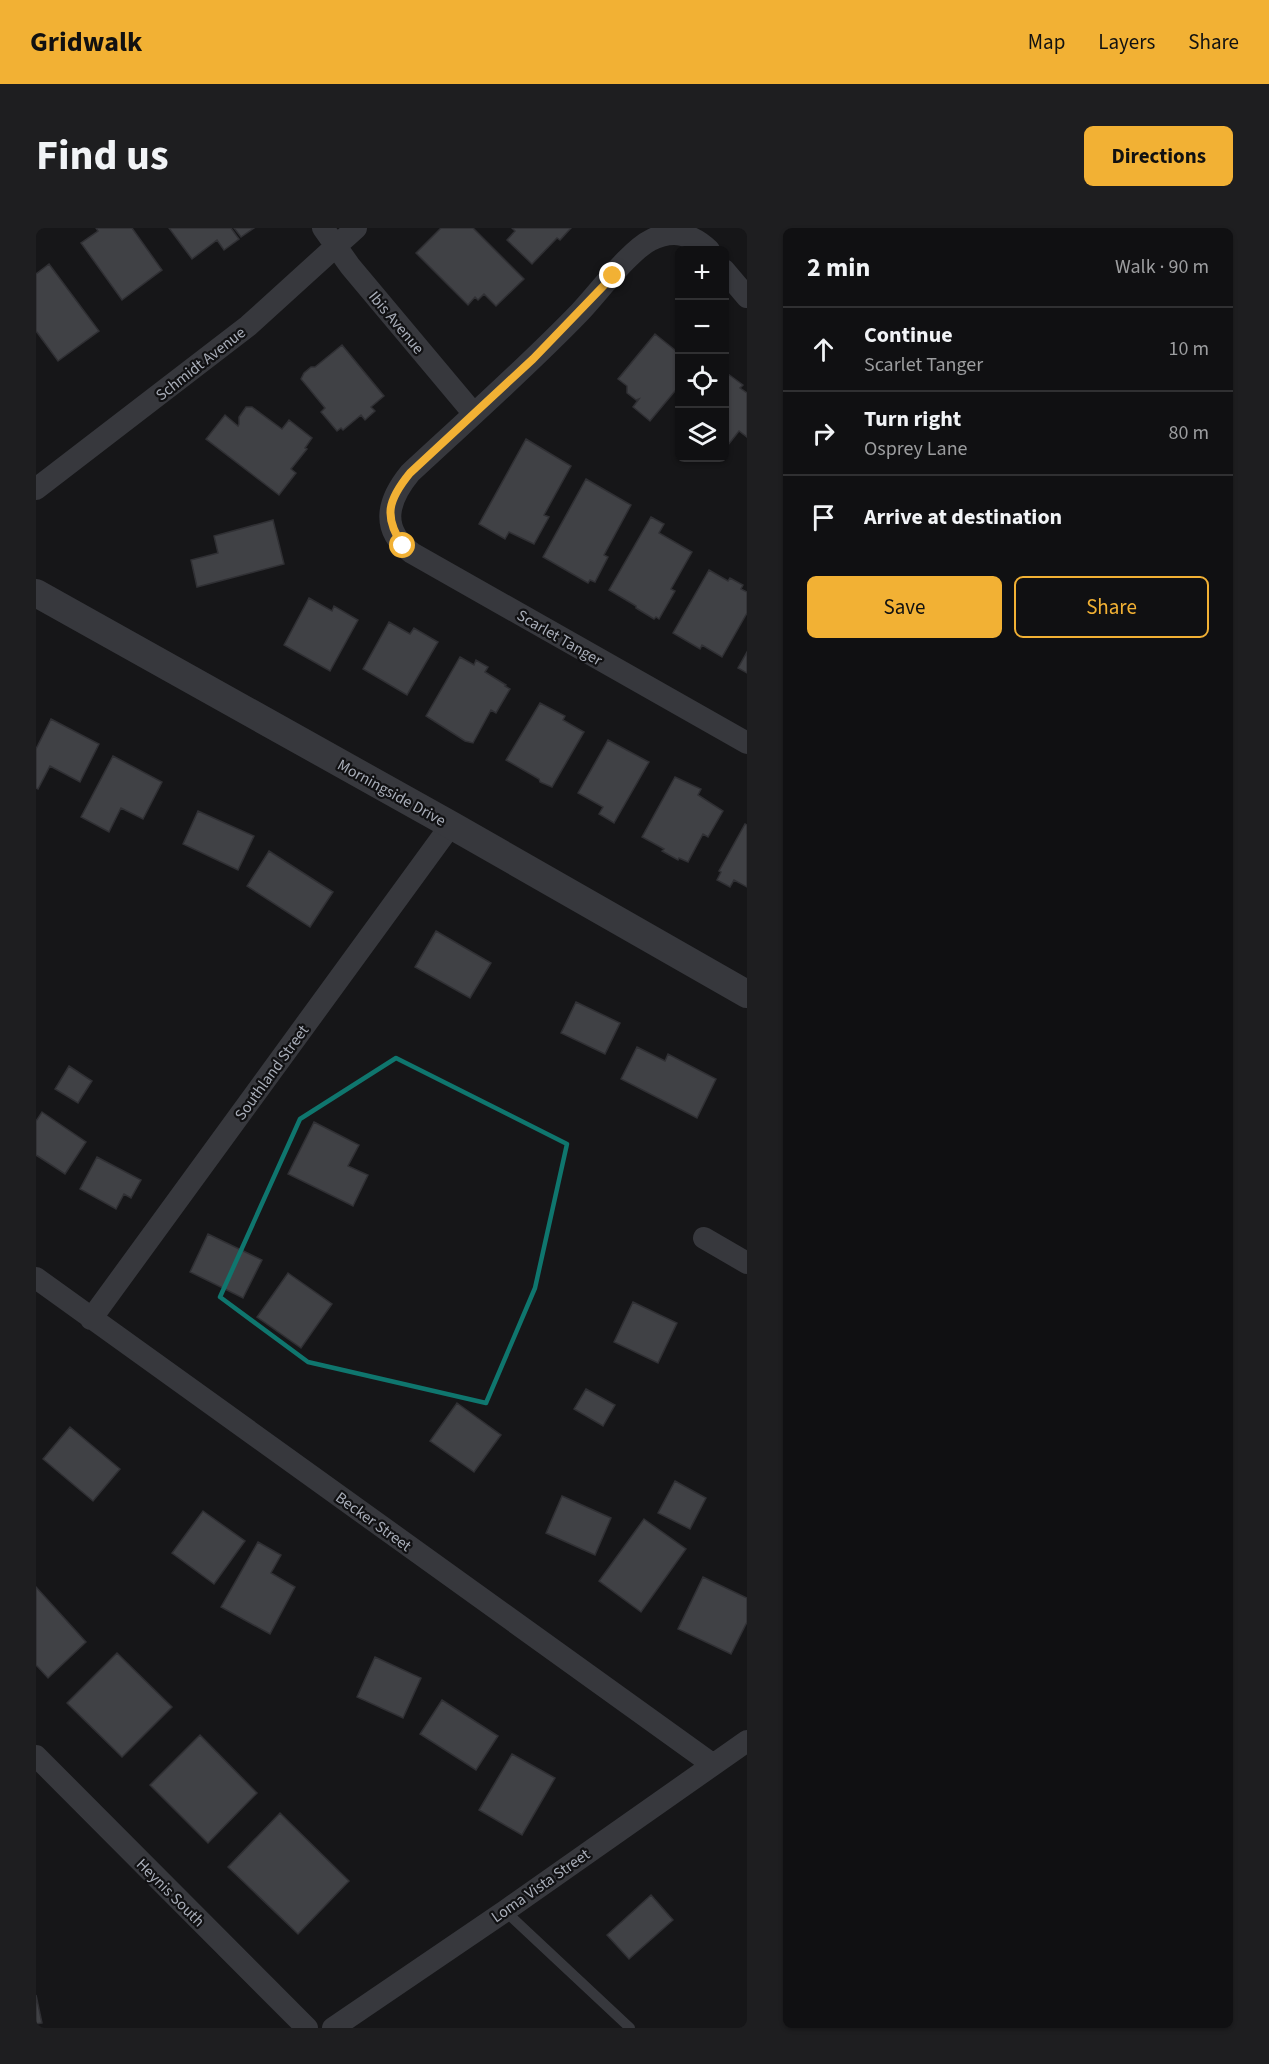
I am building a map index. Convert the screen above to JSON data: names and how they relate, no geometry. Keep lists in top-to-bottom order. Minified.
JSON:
{"streets":{"street":["Ibis Avenue","Schmidt Avenue","Scarlet Tanger","Morningside Drive","Southland Street","Becker Street","Loma Vista Street","Heynis South"]},"crossings":[["Ibis Avenue","Schmidt Avenue"],["Ibis Avenue","Scarlet Tanger"],["Morningside Drive","Southland Street"],["Southland Street","Becker Street"],["Becker Street","Loma Vista Street"]],"page":{"header":"Gridwalk","nav":["Map","Layers","Share"],"title":"Find us","buttons":["Directions",["Save","Share"]],"heading":["2 min","Walk · 90 m"],"map_buttons":["+","−"],"list":[["Continue","Scarlet Tanger","10 m"],["Turn right","Osprey Lane","80 m"],"Arrive at destination"]}}
